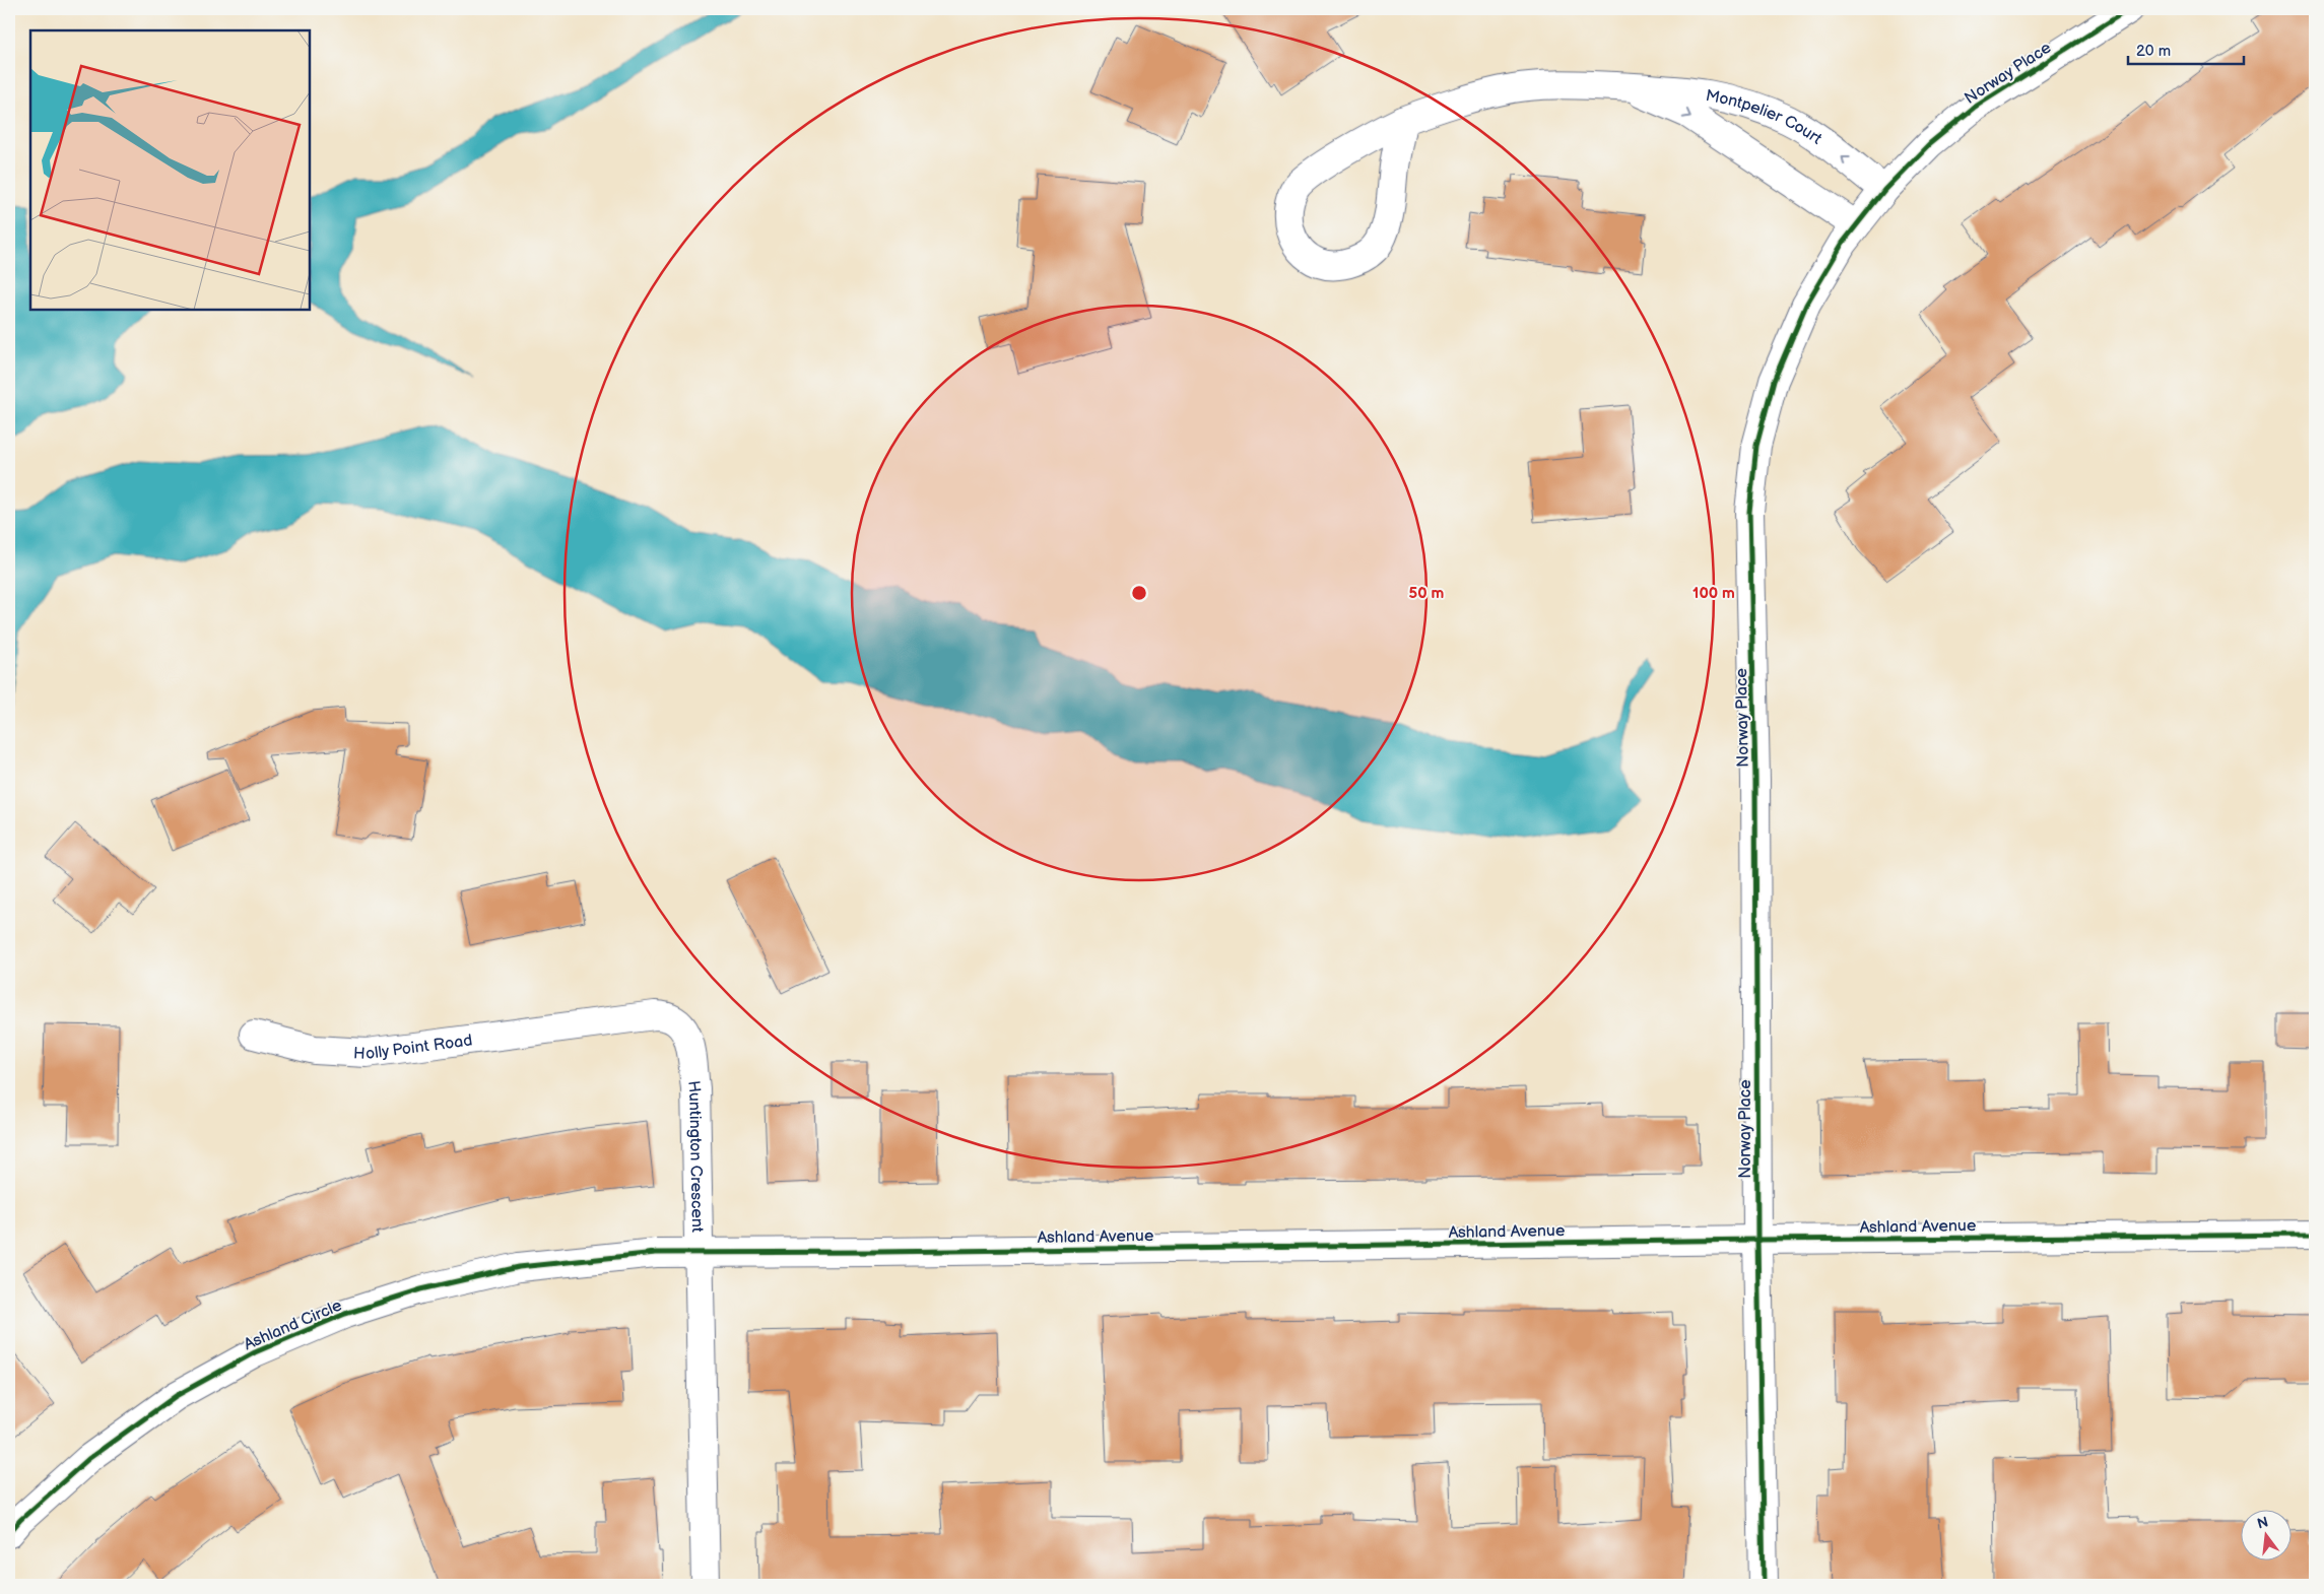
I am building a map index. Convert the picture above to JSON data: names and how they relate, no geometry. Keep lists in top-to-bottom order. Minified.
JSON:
{"streets":{"street":["Norway Place","Montpelier Court","Holly Point Road","Huntington Crescent","Ashland Avenue","Ashland Circle"]},"crossings":[["Norway Place","Montpelier Court"],["Norway Place","Ashland Avenue"],["Holly Point Road","Huntington Crescent"],["Huntington Crescent","Ashland Avenue"],["Huntington Crescent","Ashland Circle"],["Ashland Avenue","Ashland Circle"]],"scale_bar":"20 m","north":"top","rings":["50 m","100 m"]}
